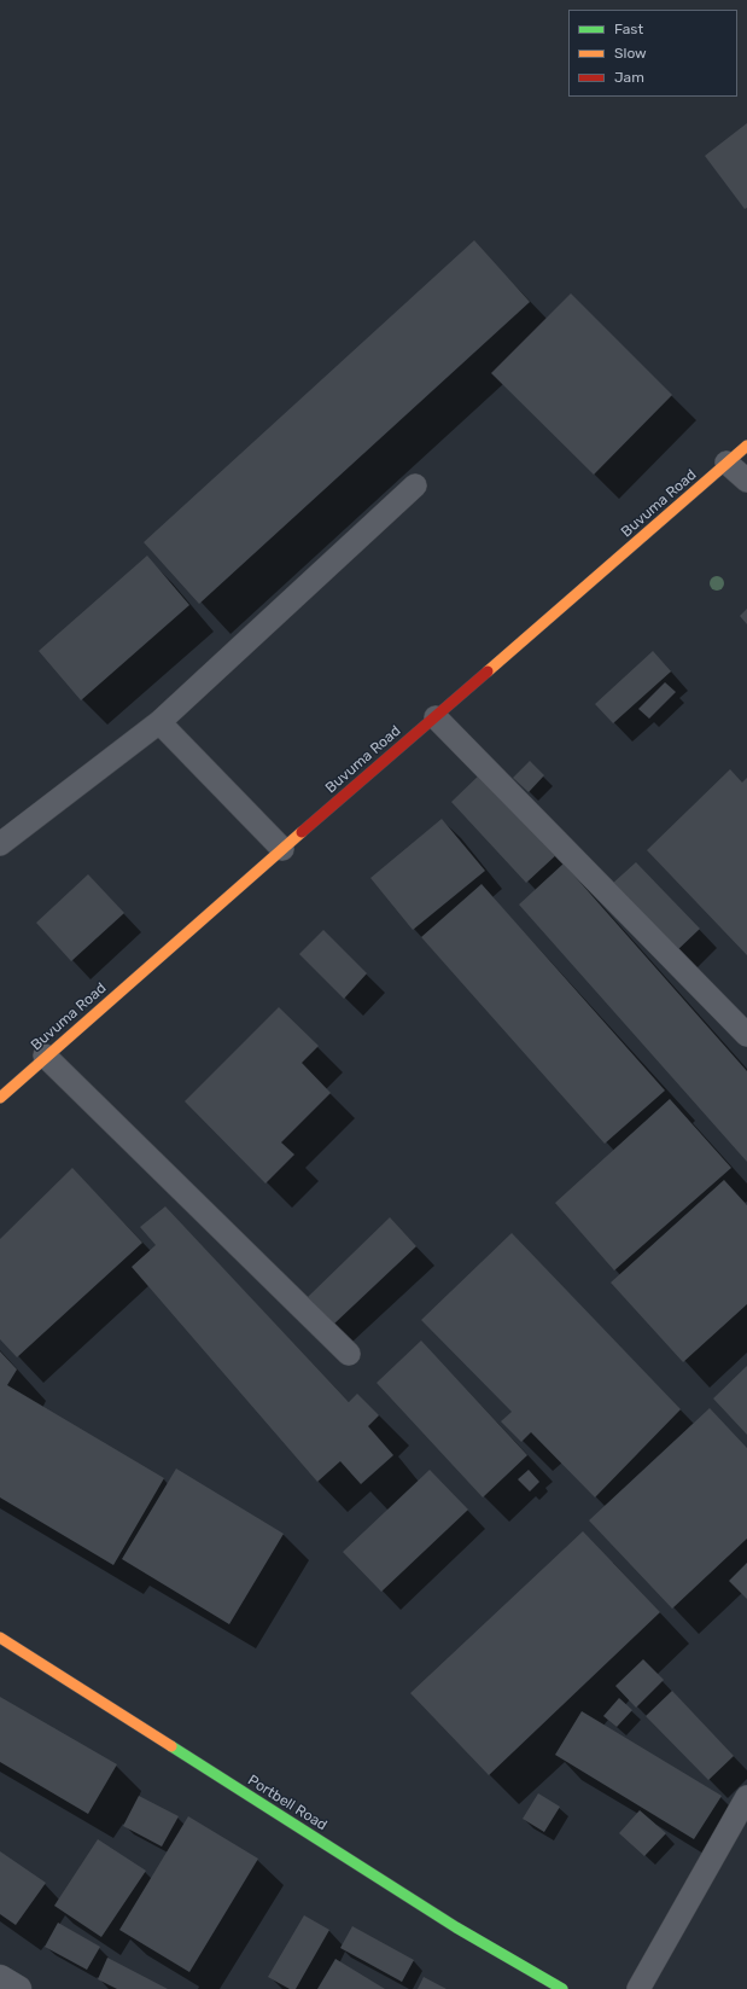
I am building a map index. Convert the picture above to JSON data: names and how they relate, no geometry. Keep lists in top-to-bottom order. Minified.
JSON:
{"streets":{"street":["Buvuma Road","Portbell Road"]},"legend":["Fast","Slow","Jam"]}
